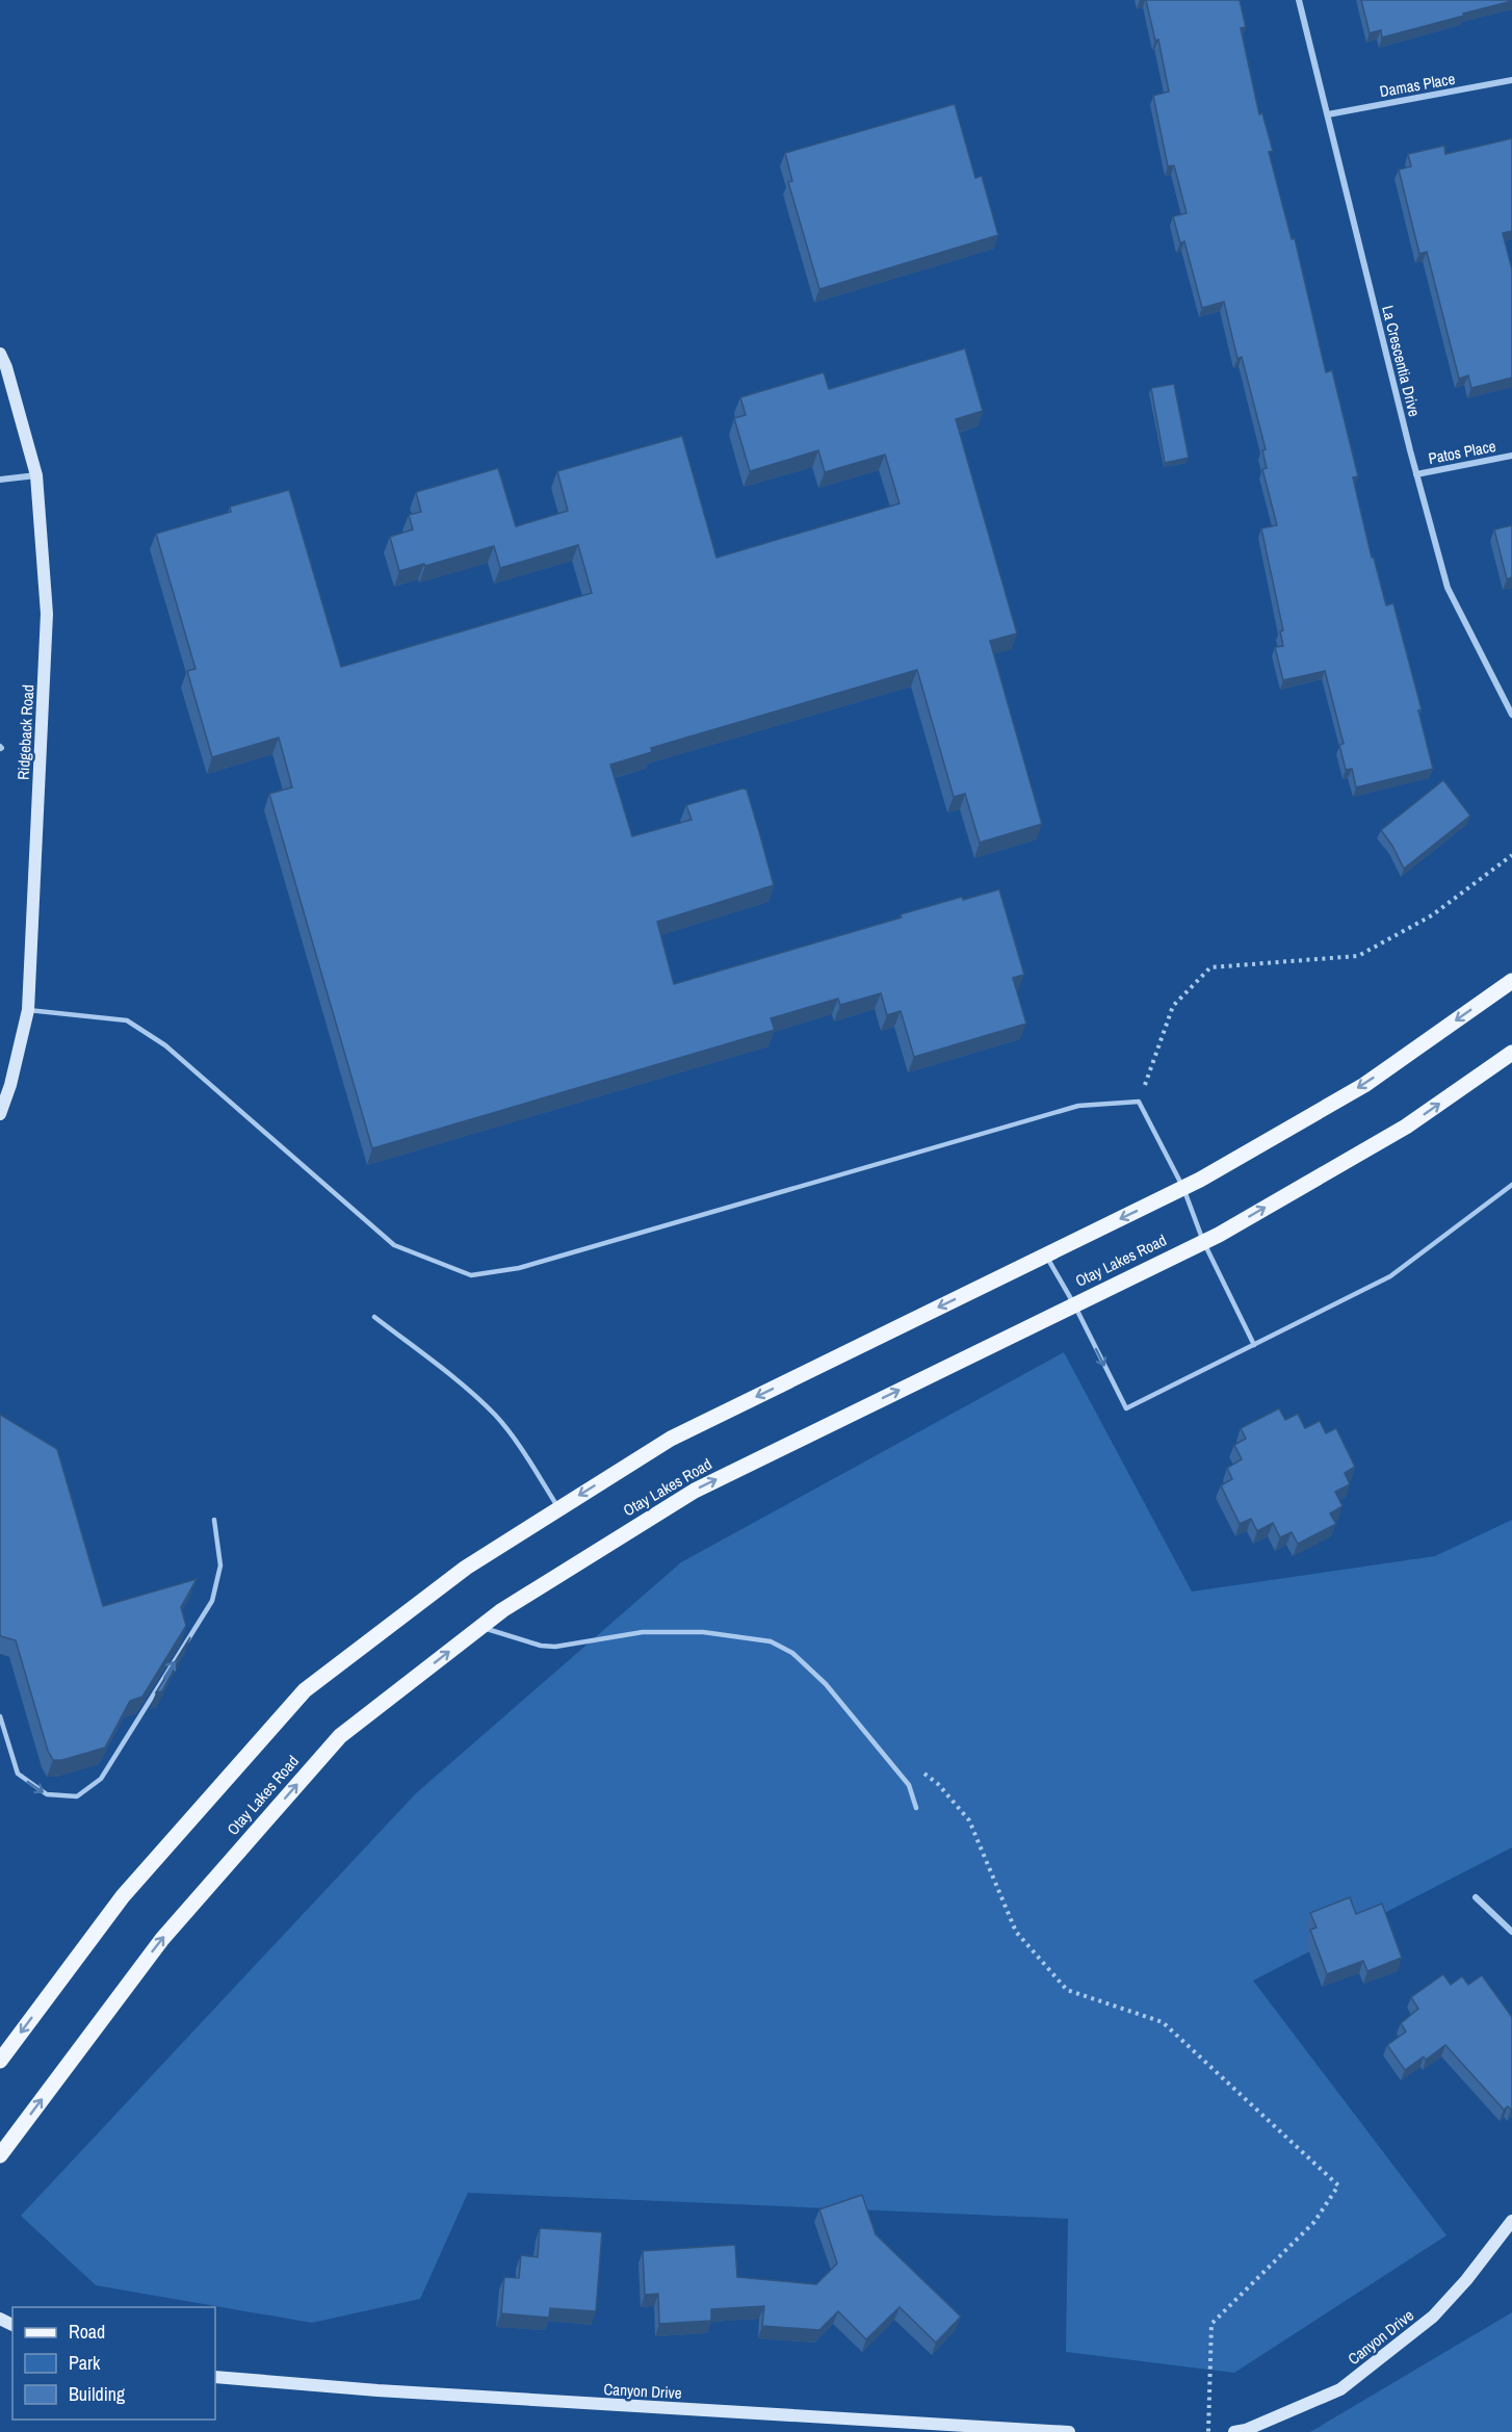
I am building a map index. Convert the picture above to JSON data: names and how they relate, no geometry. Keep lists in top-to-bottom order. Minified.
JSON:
{"streets":{"main road":["Otay Lakes Road"],"street":["Damas Place","La Crescentia Drive","Patos Place","Ridgeback Road","Canyon Drive"]},"crossings":[["Damas Place","La Crescentia Drive"],["La Crescentia Drive","Patos Place"]],"legend":["Road","Park","Building"]}
